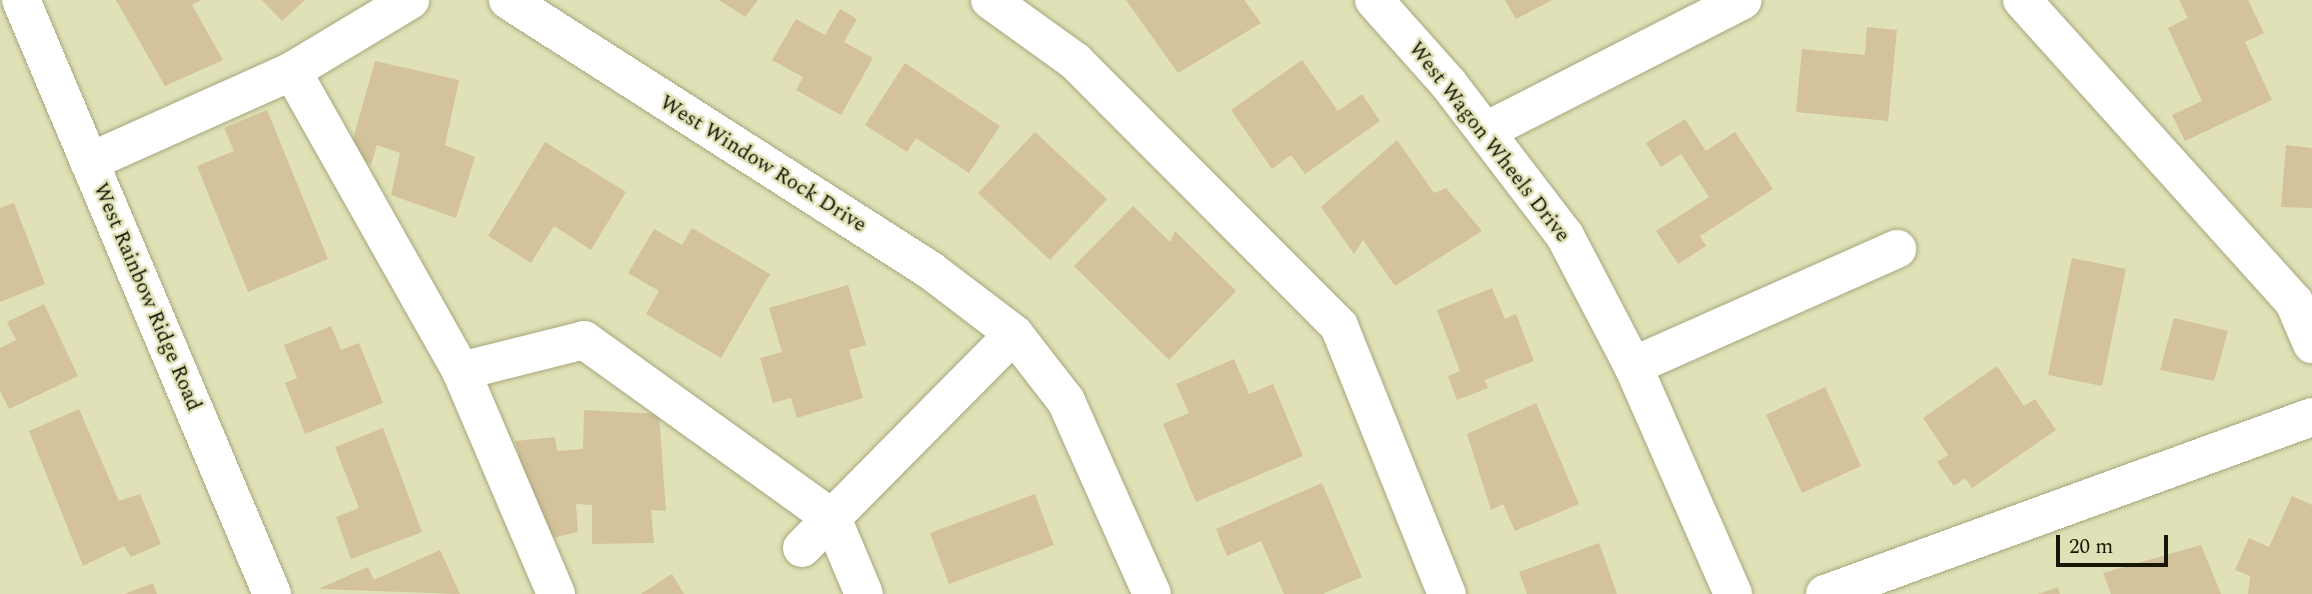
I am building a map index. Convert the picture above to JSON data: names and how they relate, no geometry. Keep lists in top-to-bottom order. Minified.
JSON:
{"streets":{"street":["West Wagon Wheels Drive","West Window Rock Drive","West Rainbow Ridge Road"]},"scale_bar":"20 m"}
